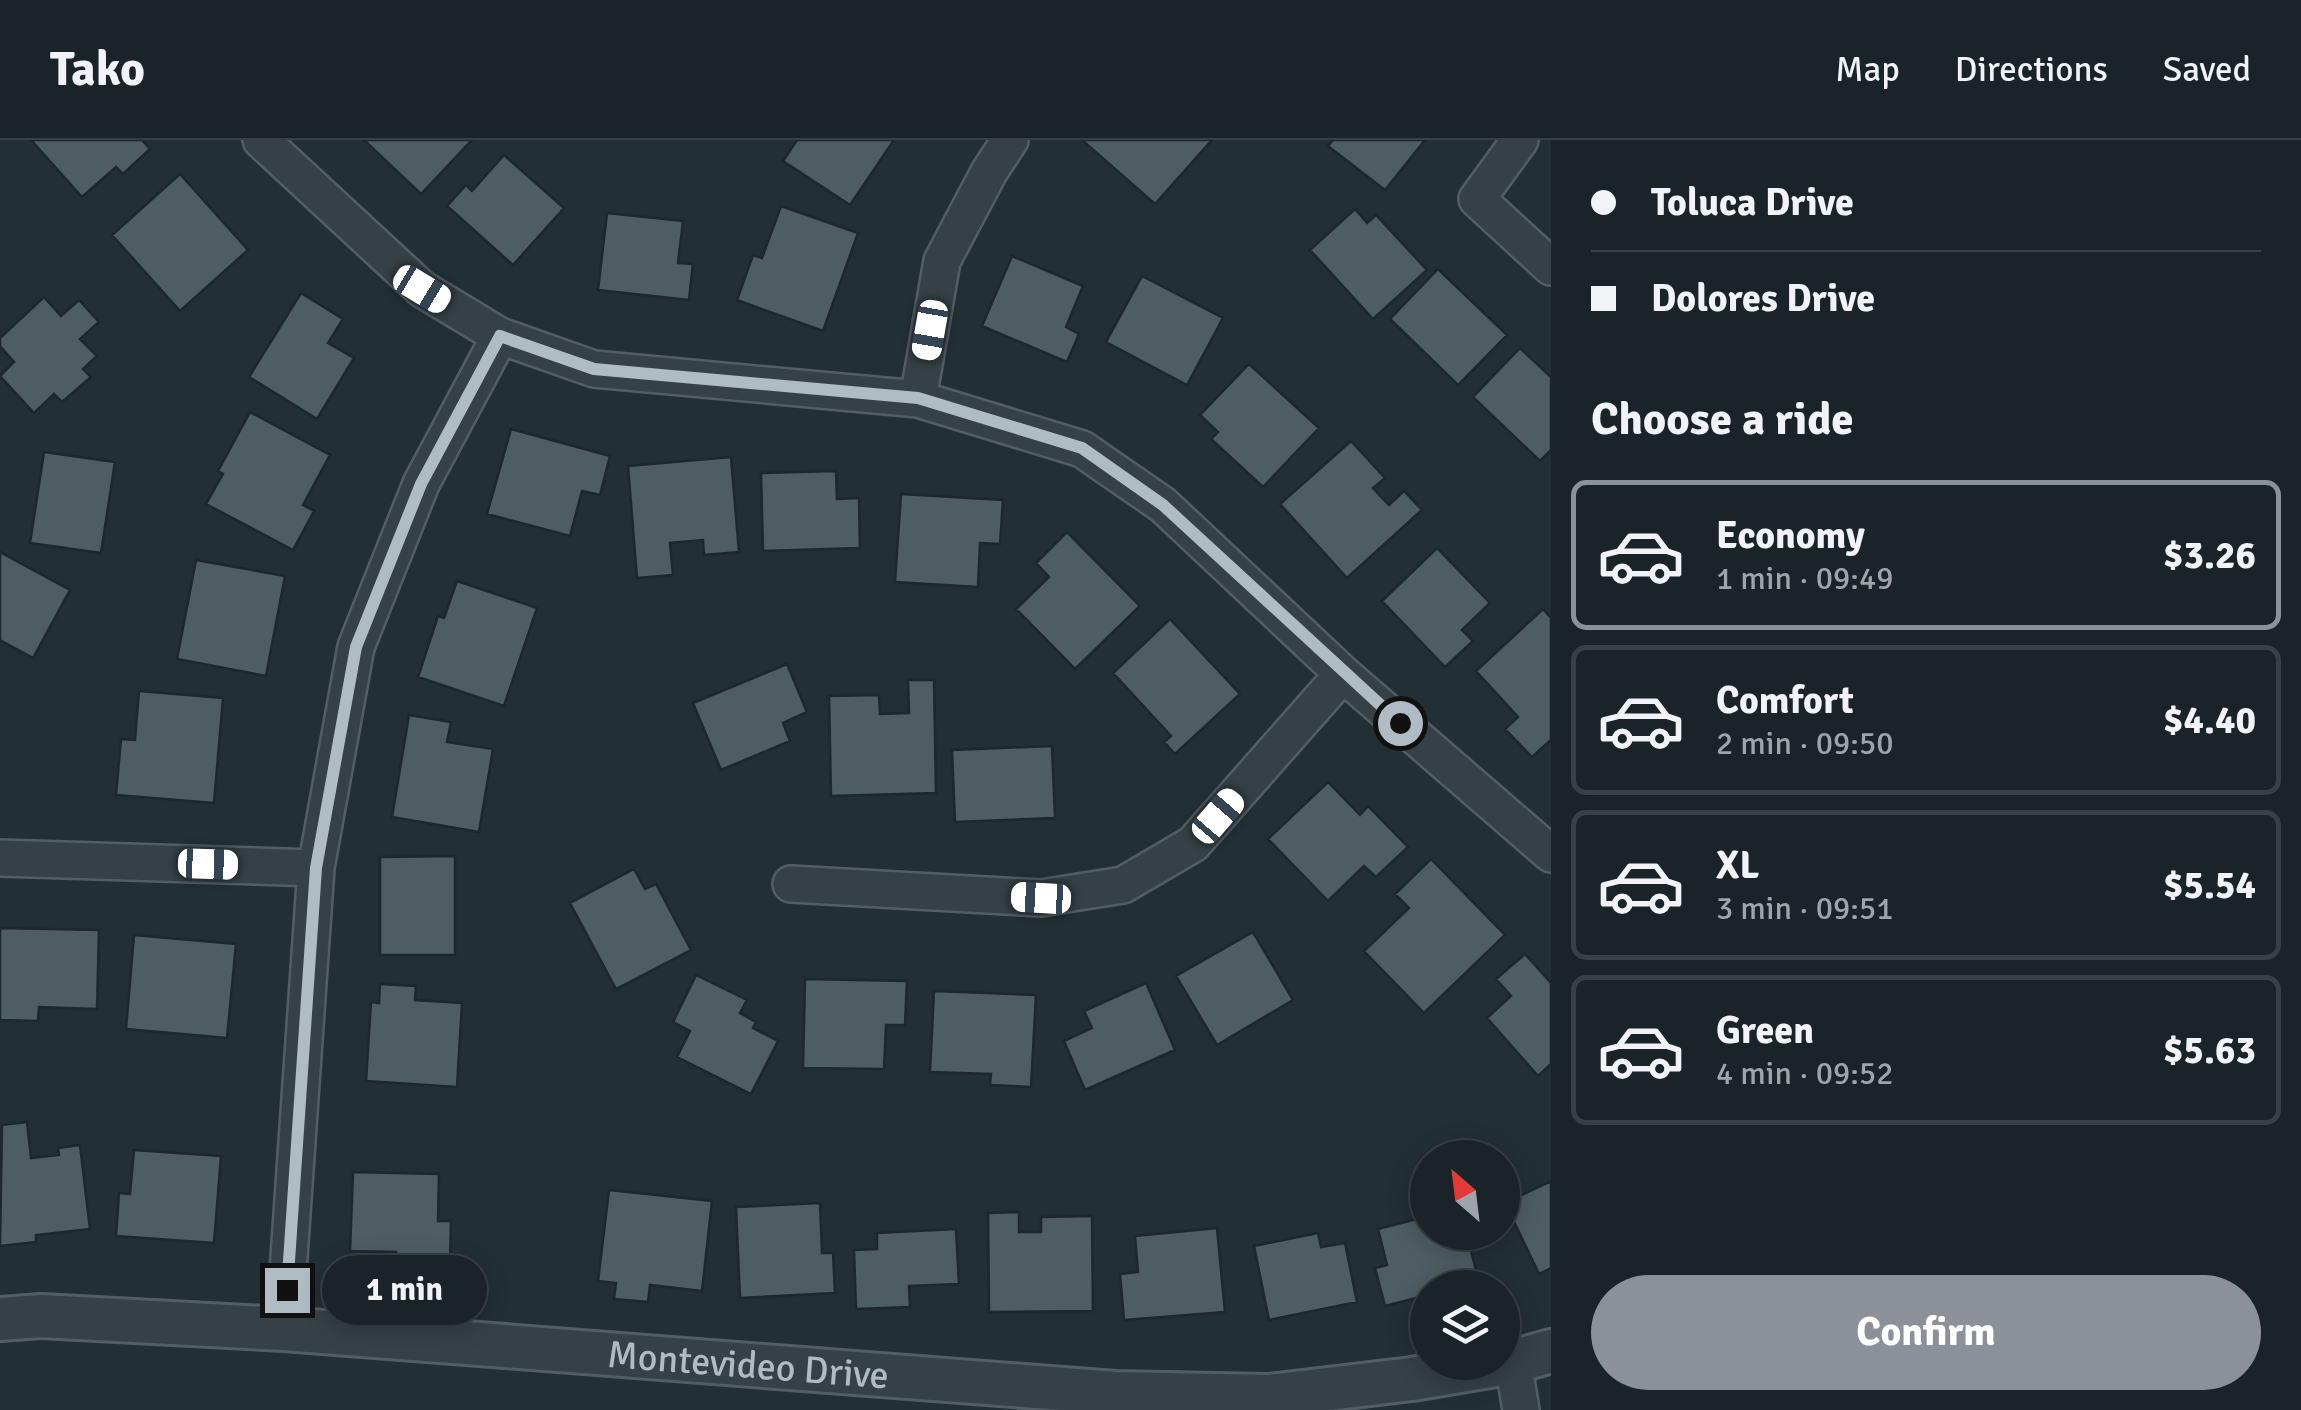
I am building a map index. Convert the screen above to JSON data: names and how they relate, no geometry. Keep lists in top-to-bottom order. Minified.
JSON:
{"streets":{"street":["Montevideo Drive"]},"north":"top left","page":{"header":"Tako","nav":["Map","Directions","Saved"],"banner":["Toluca Drive","Dolores Drive"],"heading":"Choose a ride","list":[{"name":"Economy","note":"1 min · 09:49","value":"$3.26"},{"name":"Comfort","note":"2 min · 09:50","value":"$4.40"},{"name":"XL","note":"3 min · 09:51","value":"$5.54"},{"name":"Green","note":"4 min · 09:52","value":"$5.63"}],"bubble":"1 min","buttons":"Confirm"}}
